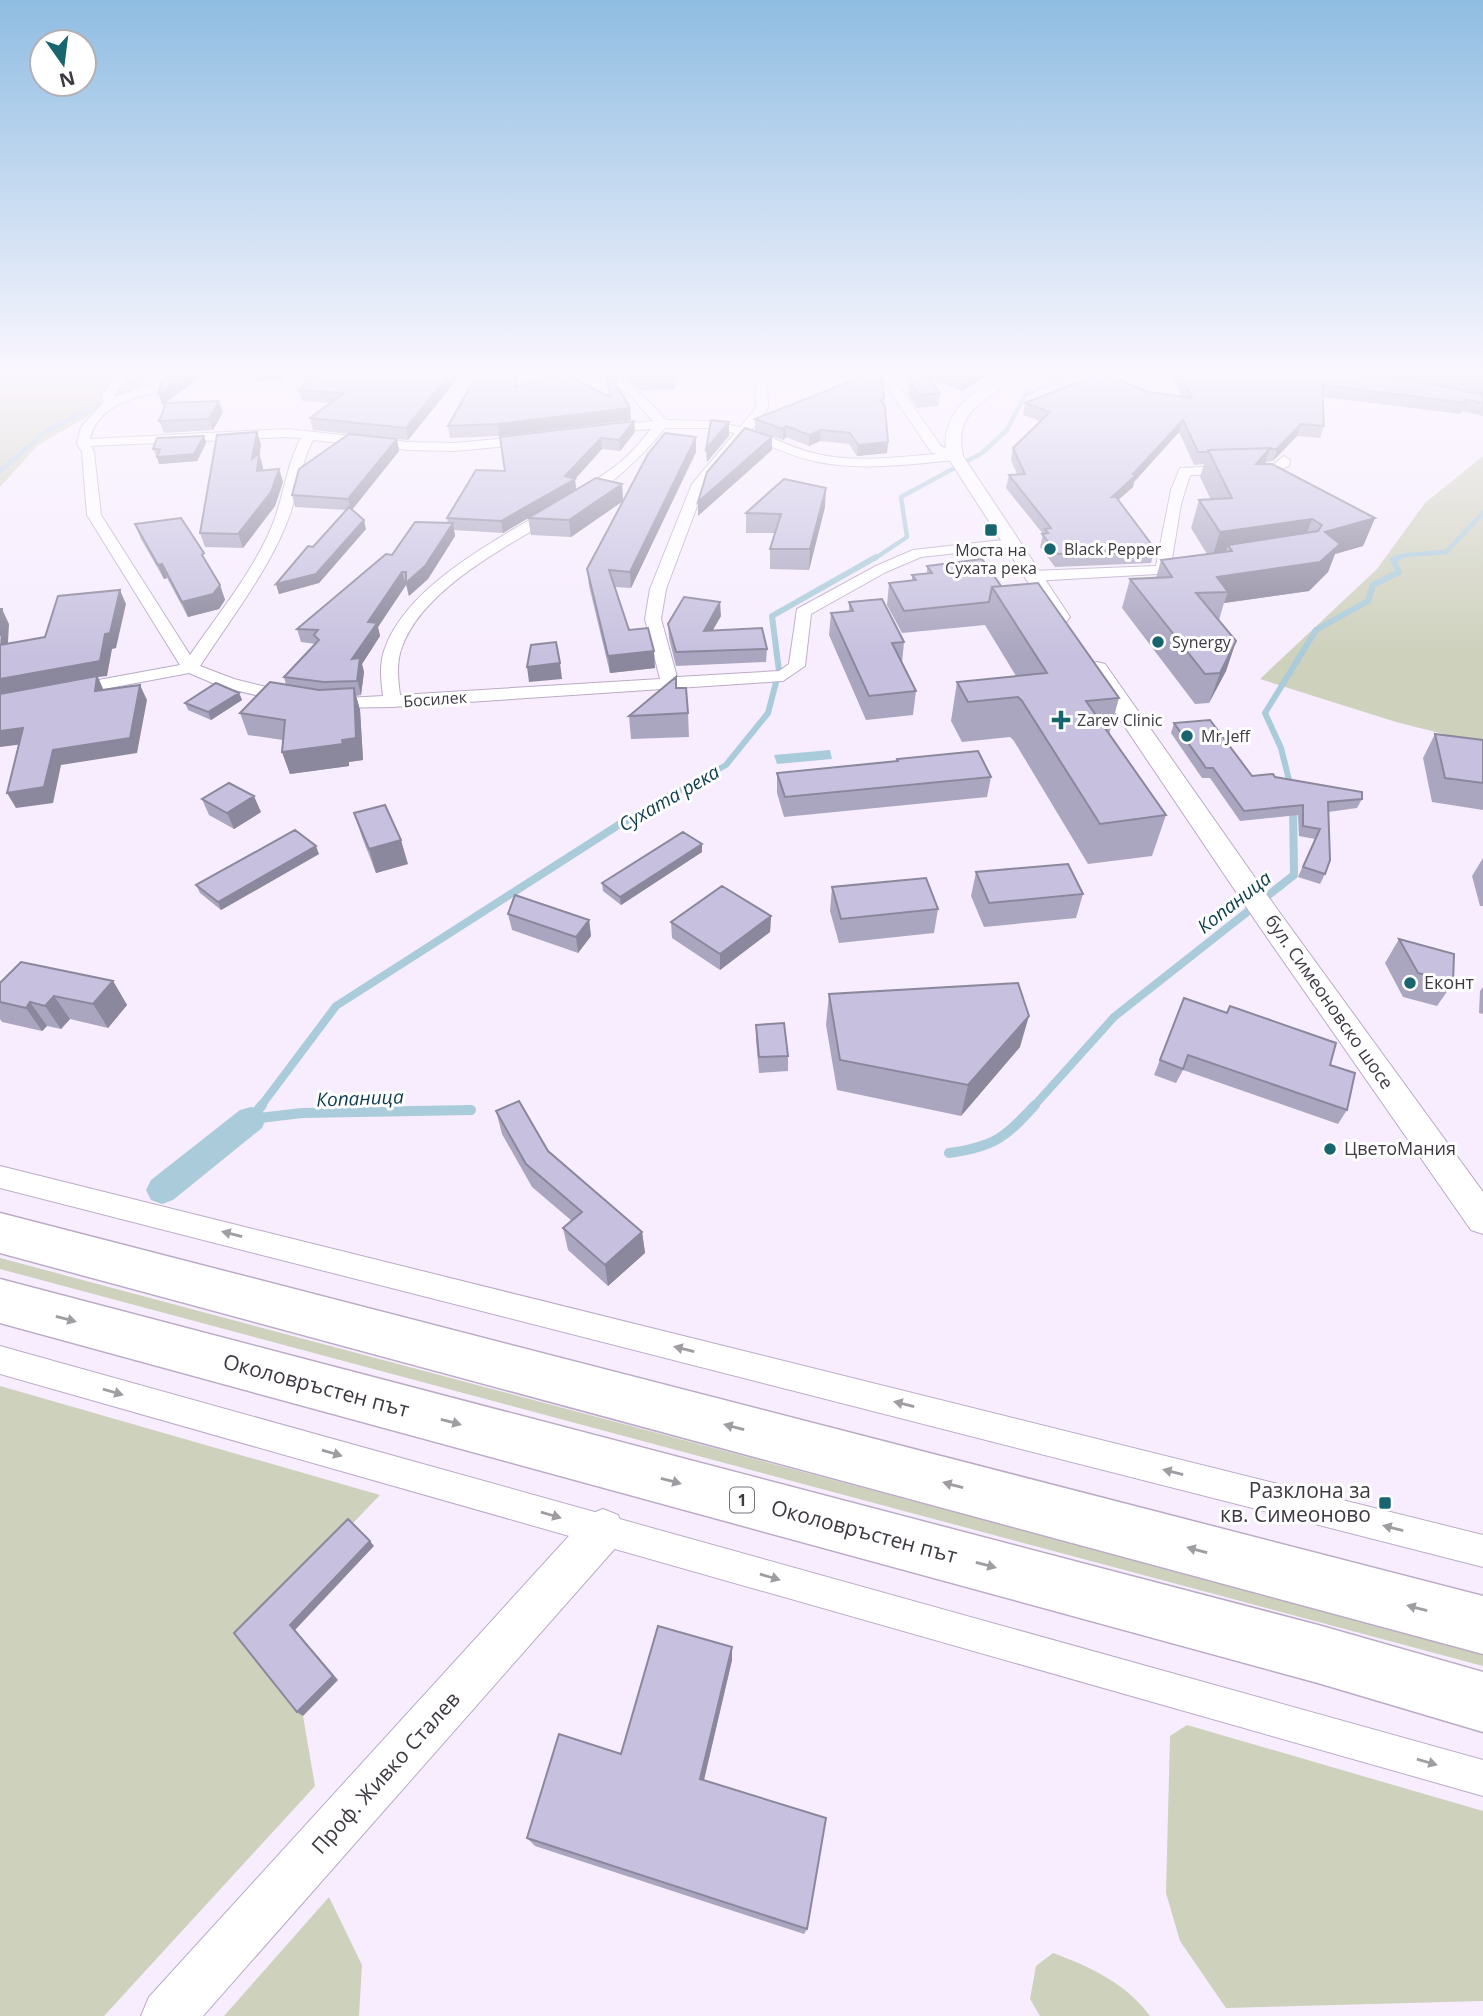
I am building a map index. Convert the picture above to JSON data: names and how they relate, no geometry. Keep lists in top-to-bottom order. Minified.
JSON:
{"streets":{"highway":["Околовръстен път","1"],"street":["Босилек","бул. Симеоновско шосе","Проф. Живко Сталев"]},"crossings":[["Босилек","бул. Симеоновско шосе"]],"water":["Сухата река","Копаница"],"places":{"transit":["Моста на Сухата река","Разклона за кв. Симеоново"],"other":["Black Pepper","Synergy","Mr Jeff","Еконт","ЦветоМания"],"health":["Zarev Clinic"]},"north":"bottom"}
